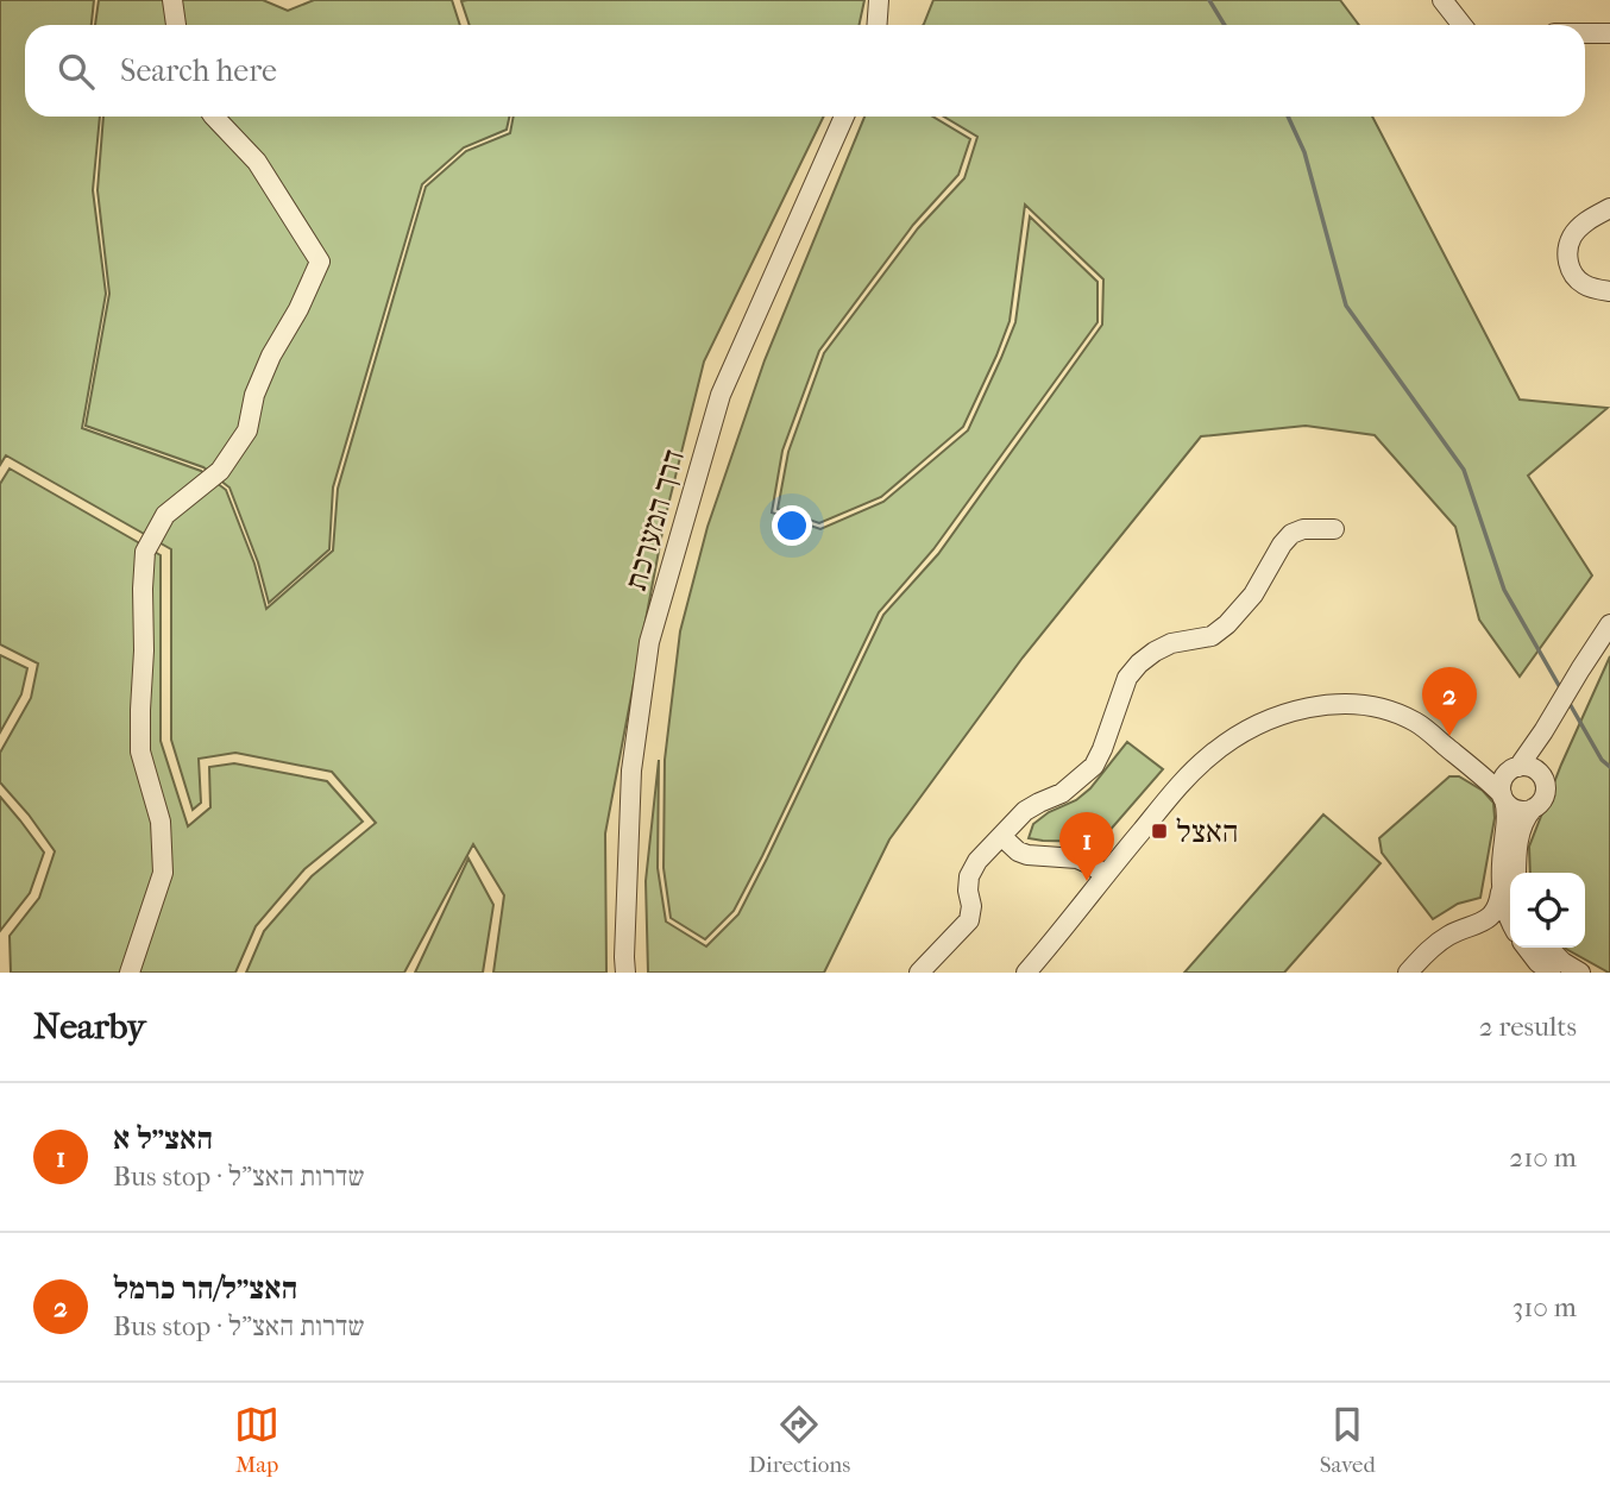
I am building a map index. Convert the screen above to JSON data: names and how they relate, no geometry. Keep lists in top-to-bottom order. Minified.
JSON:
{"streets":{"street":["דרך המערכת"]},"places":{"transit":["האצל"]},"page":{"search":"Search here","pins":["2","1"],"heading":["Nearby","2 results"],"list":[{"mark":"1","name":"האצ״ל א","note":"Bus stop · שדרות האצ\"ל","value":"210 m"},{"mark":"2","name":"האצ״ל/הר כרמל","note":"Bus stop · שדרות האצ\"ל","value":"310 m"}],"nav":["Map","Directions","Saved"]}}
